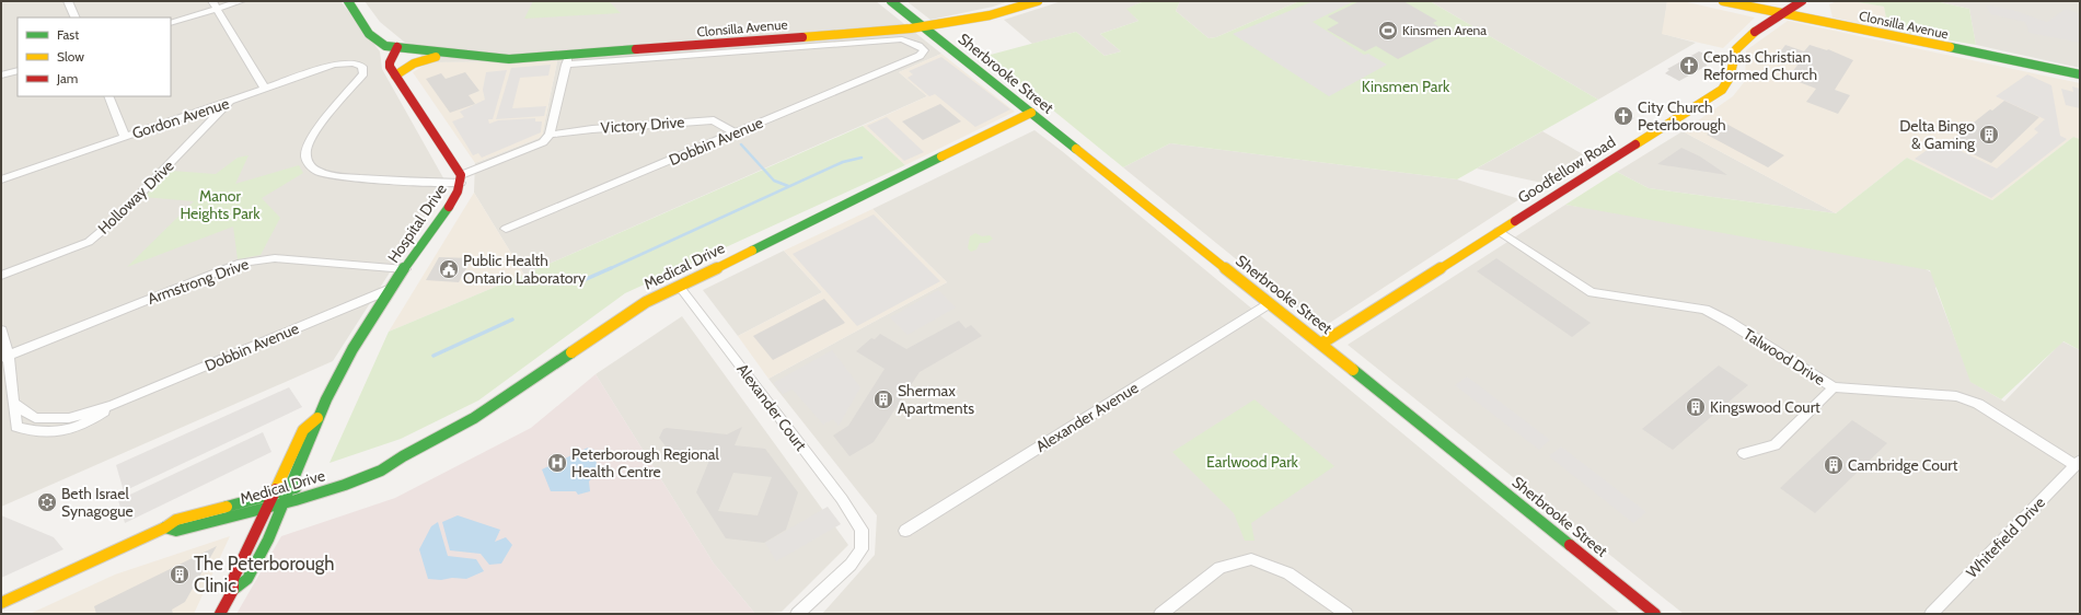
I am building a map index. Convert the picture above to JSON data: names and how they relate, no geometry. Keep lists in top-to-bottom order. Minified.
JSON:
{"streets":{"main road":["Clonsilla Avenue","Sherbrooke Street","Goodfellow Road","Hospital Drive","Medical Drive"],"street":["Gordon Avenue","Victory Drive","Dobbin Avenue","Holloway Drive","Armstrong Drive","Talwood Drive","Alexander Court","Alexander Avenue","Whitefield Drive"]},"crossings":[["Clonsilla Avenue","Sherbrooke Street"],["Clonsilla Avenue","Dobbin Avenue"],["Clonsilla Avenue","Goodfellow Road"],["Sherbrooke Street","Goodfellow Road"],["Sherbrooke Street","Medical Drive"],["Sherbrooke Street","Alexander Avenue"],["Gordon Avenue","Holloway Drive"],["Gordon Avenue","Hospital Drive"],["Victory Drive","Dobbin Avenue"],["Dobbin Avenue","Hospital Drive"],["Goodfellow Road","Talwood Drive"],["Hospital Drive","Medical Drive"],["Hospital Drive","Armstrong Drive"],["Medical Drive","Alexander Court"],["Talwood Drive","Whitefield Drive"]],"parks":["Kinsmen Park","Manor Heights Park","Earlwood Park"],"places":{"sports":["Kinsmen Arena"],"church":["Cephas Christian Reformed Church","City Church Peterborough"],"building":["Delta Bingo & Gaming","Shermax Apartments","Kingswood Court","Cambridge Court","The Peterborough Clinic"],"public building":["Public Health Ontario Laboratory"],"hospital":["Peterborough Regional Health Centre"],"synagogue":["Beth Israel Synagogue"]},"legend":["Fast","Slow","Jam"]}
